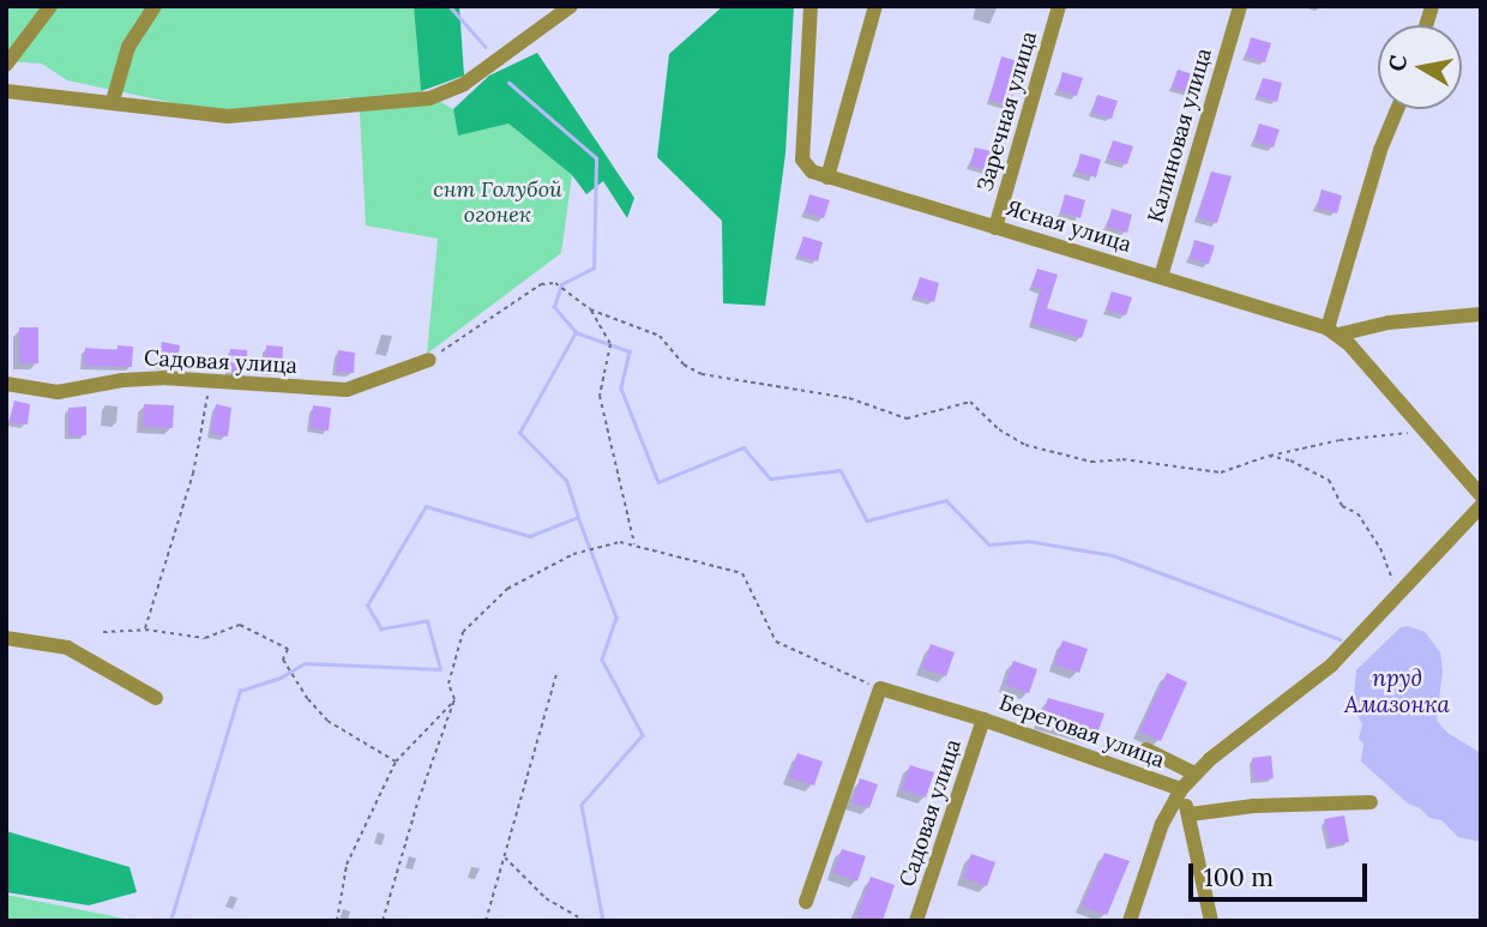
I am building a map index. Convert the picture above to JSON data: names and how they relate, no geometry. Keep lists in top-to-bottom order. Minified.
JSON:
{"streets":{"street":["Заречная улица","Калиновая улица","Ясная улица","Садовая улица","Береговая улица"]},"crossings":[["Заречная улица","Ясная улица"],["Калиновая улица","Ясная улица"],["Садовая улица","Береговая улица"]],"water":["пруд Амазонка"],"parks":["снт Голубой огонек"],"scale_bar":"100 m","north":"left"}
